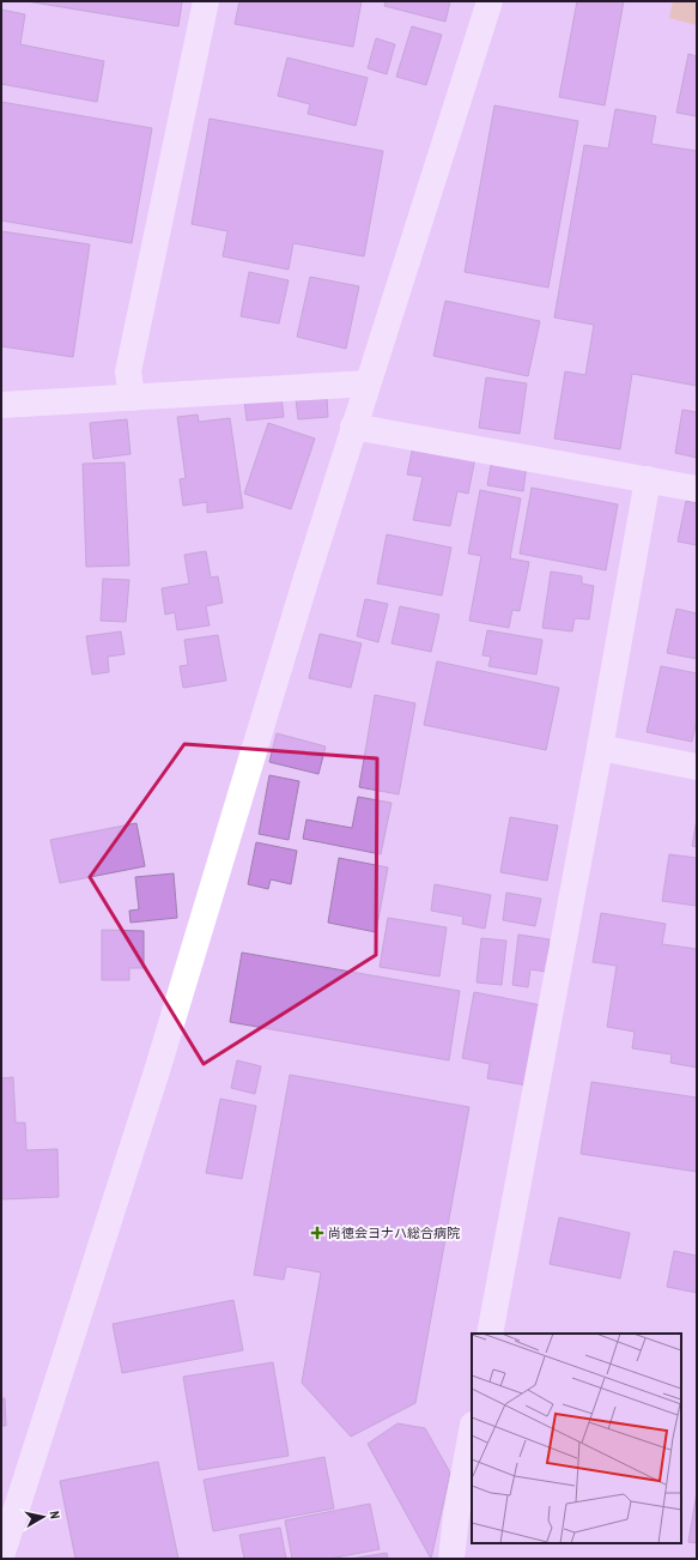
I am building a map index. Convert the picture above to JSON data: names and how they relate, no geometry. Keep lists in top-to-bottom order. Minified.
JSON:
{"places":{"health":["尚徳会ヨナハ総合病院"]},"north":"right"}
